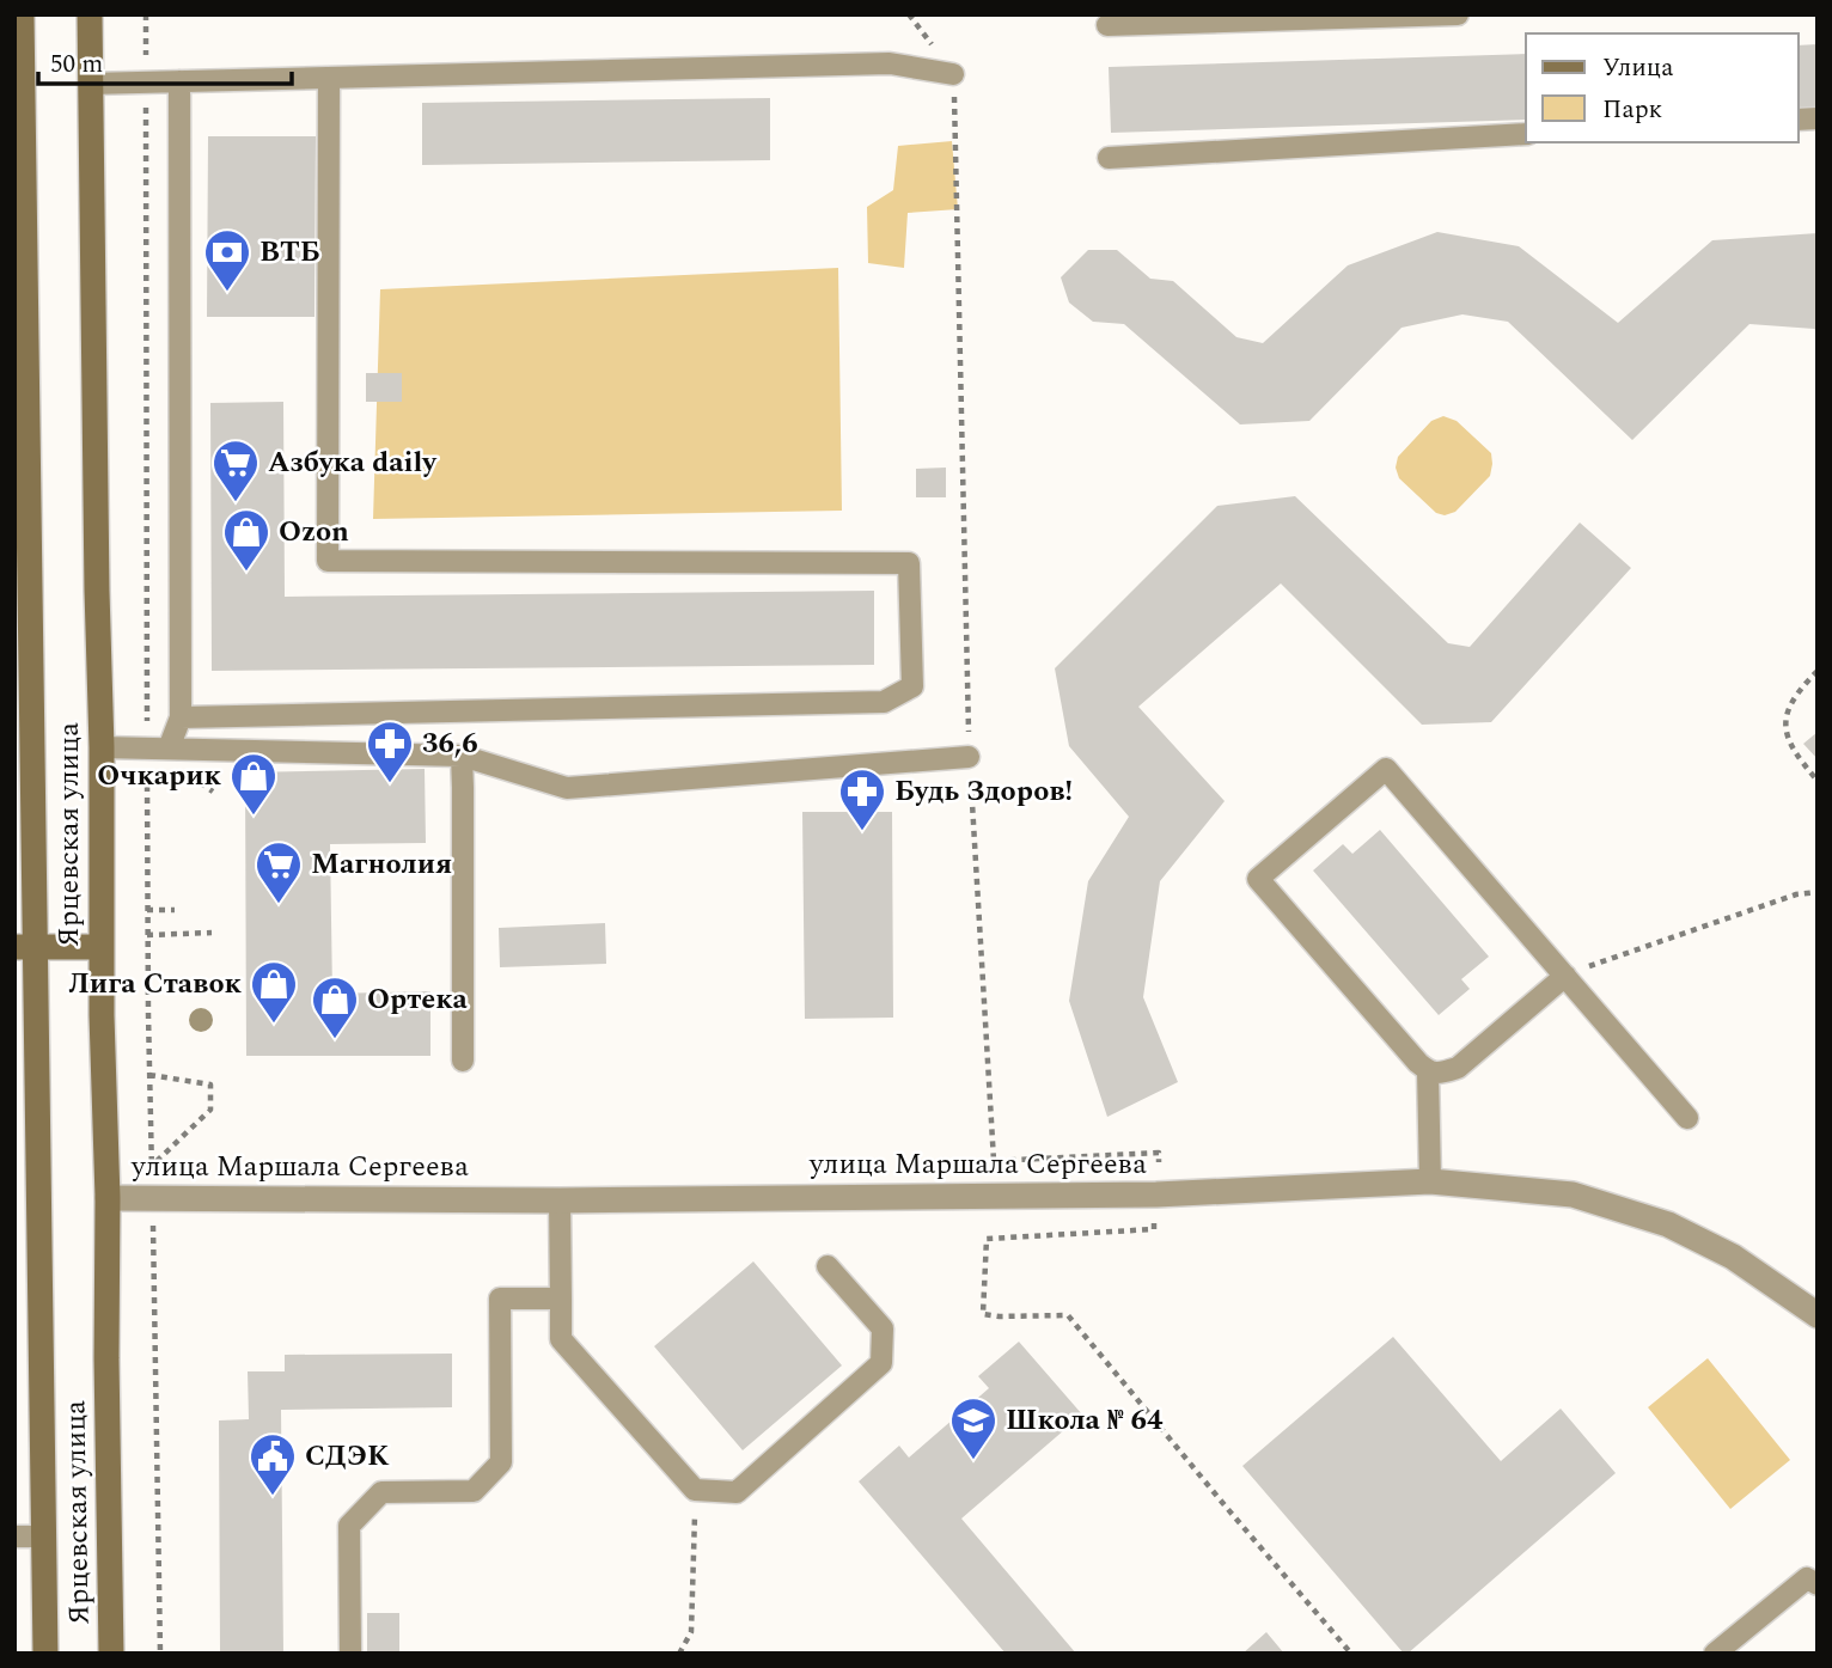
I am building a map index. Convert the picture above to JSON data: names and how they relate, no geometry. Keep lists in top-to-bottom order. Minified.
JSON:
{"streets":{"main road":["Ярцевская улица"],"street":["улица Маршала Сергеева"]},"crossings":[["Ярцевская улица","улица Маршала Сергеева"]],"places":{"bank":["ВТБ"],"supermarket":["Азбука daily","Магнолия"],"shop":["Ozon","Очкарик","Лига Ставок","Ортека"],"pharmacy":["36,6","Будь Здоров!"],"school or university":["Школа № 64"],"public building":["СДЭК"]},"legend":["Улица","Парк"],"scale_bar":"50 m"}
